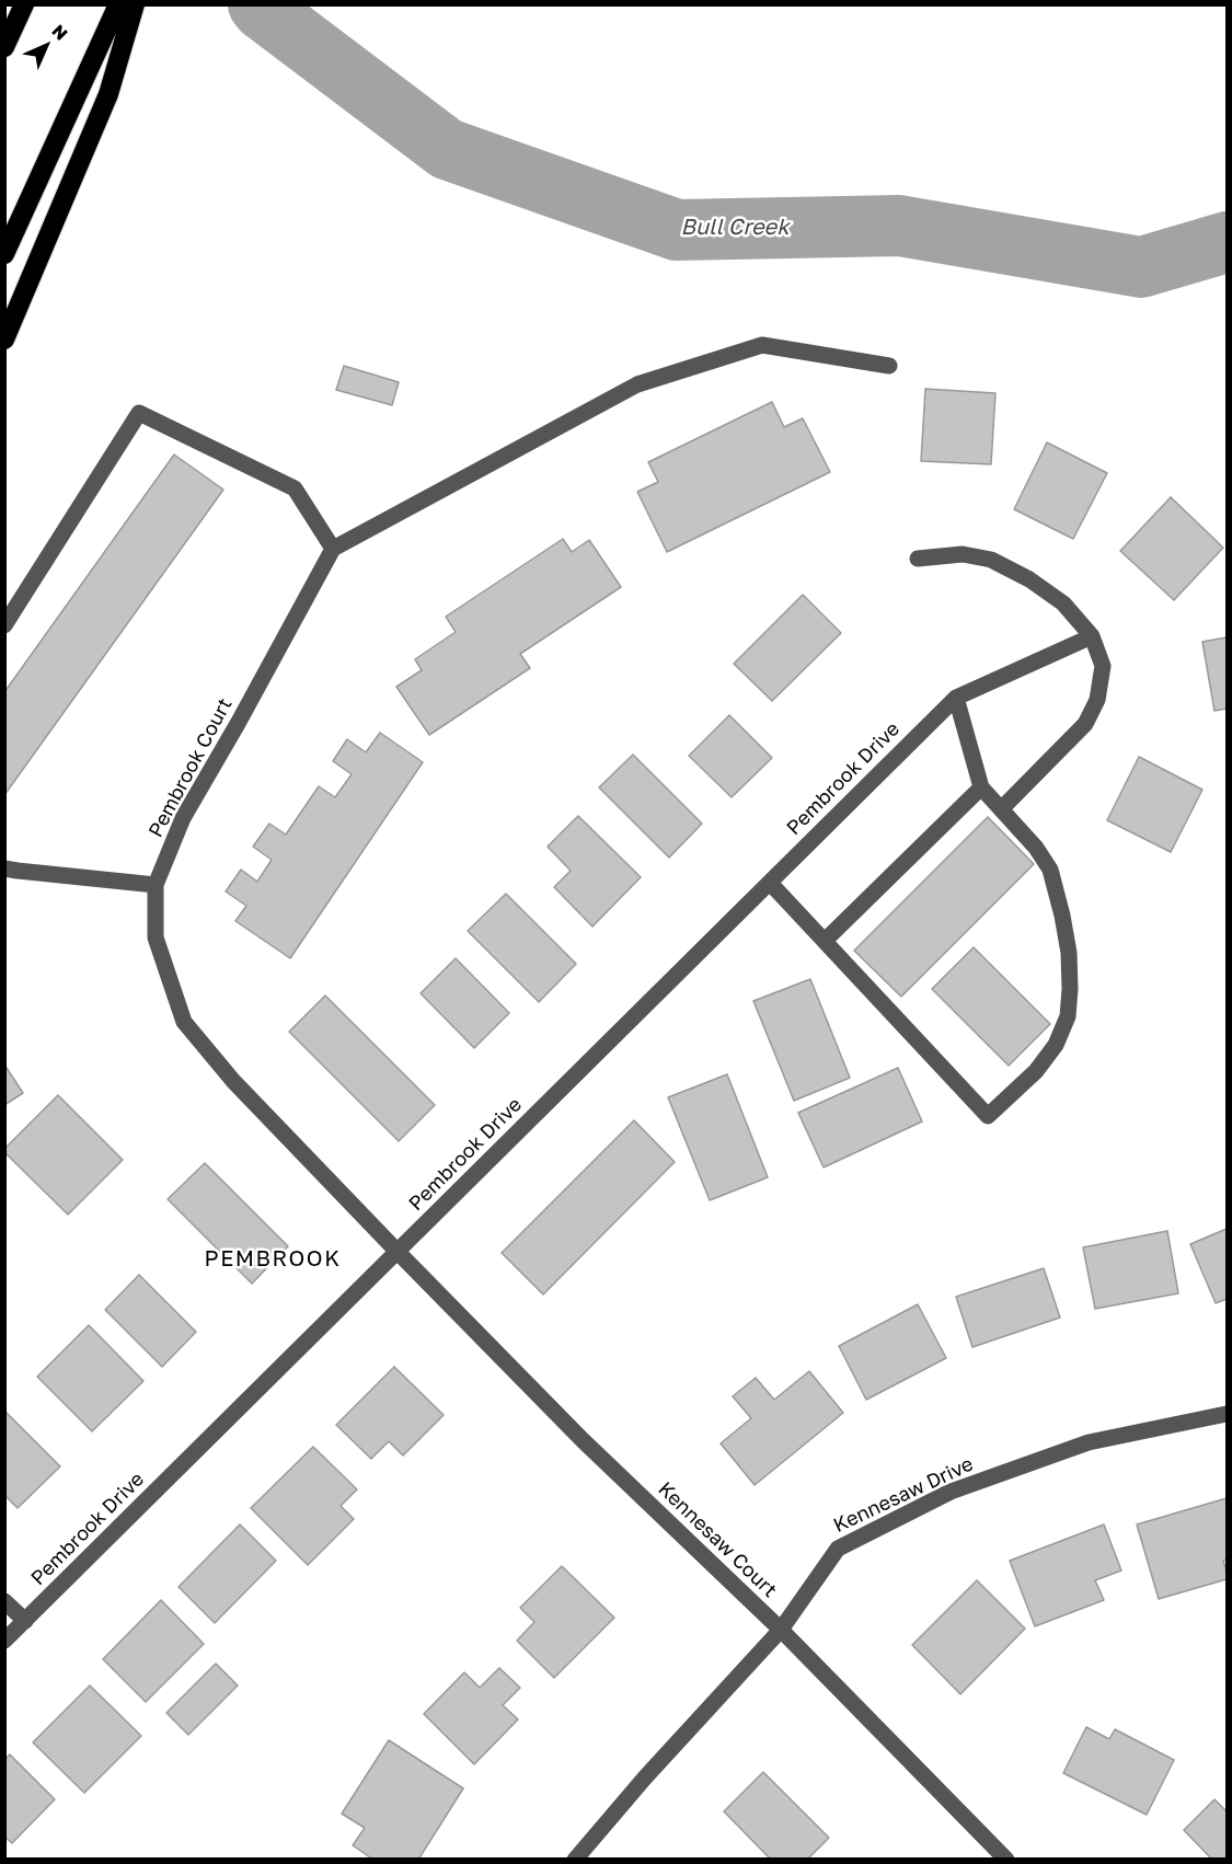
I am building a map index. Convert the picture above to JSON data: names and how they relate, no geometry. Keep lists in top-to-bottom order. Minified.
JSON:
{"streets":{"street":["Pembrook Court","Pembrook Drive","Kennesaw Drive","Kennesaw Court"]},"crossings":[["Pembrook Court","Pembrook Drive"],["Pembrook Court","Kennesaw Court"],["Pembrook Drive","Kennesaw Court"],["Kennesaw Drive","Kennesaw Court"]],"districts":["PEMBROOK"],"water":["Bull Creek"],"north":"top right"}
